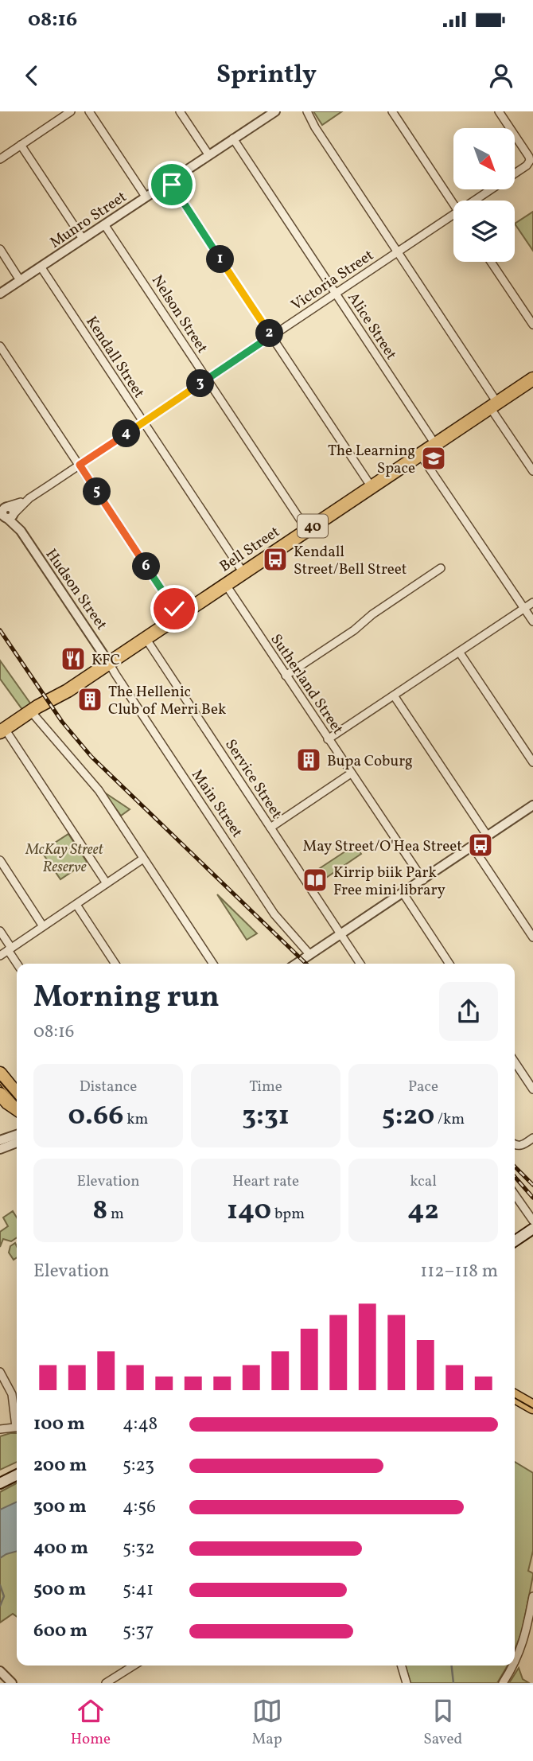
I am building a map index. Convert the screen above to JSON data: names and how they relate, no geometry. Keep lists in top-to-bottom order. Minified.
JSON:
{"streets":{"highway":["40","Bell Street"],"street":["Munro Street","Victoria Street","Nelson Street","Alice Street","Kendall Street","Hudson Street","Sutherland Street","Service Street","Main Street"]},"crossings":[["Munro Street","Nelson Street"],["Munro Street","Alice Street"],["Munro Street","Kendall Street"],["Victoria Street","Nelson Street"],["Victoria Street","Alice Street"],["Victoria Street","Kendall Street"],["Victoria Street","Hudson Street"],["Nelson Street","Bell Street"],["Alice Street","Bell Street"],["Kendall Street","Bell Street"],["Bell Street","Hudson Street"],["Bell Street","Sutherland Street"],["Bell Street","Service Street"],["Bell Street","Main Street"],["Hudson Street","Main Street"]],"parks":["McKay Street Reserve"],"places":{"school or university":["The Learning Space"],"bus stop":["Kendall Street/Bell Street","May Street/O'Hea Street"],"restaurant":["KFC"],"building":["The Hellenic Club of Merri Bek","Bupa Coburg"],"library":["Kirrip biik Park Free mini library"]},"north":"bottom right","page":{"status":"08:16","header":"Sprintly","pins":["1","2","3","4","5","6"],"heading":["Morning run","08:16"],"stats":[["Distance","0.66 km"],["Time","3:31"],["Pace","5:20 /km"],["Elevation","8 m"],["Heart rate","140 bpm"],["kcal","42"]],"chart":["Elevation","112–118 m"],"list":[{"name":"100 m","note":"4:48"},{"name":"200 m","note":"5:23"},{"name":"300 m","note":"4:56"},{"name":"400 m","note":"5:32"},{"name":"500 m","note":"5:41"},{"name":"600 m","note":"5:37"}],"tabs":["Home","Map","Saved"]}}
